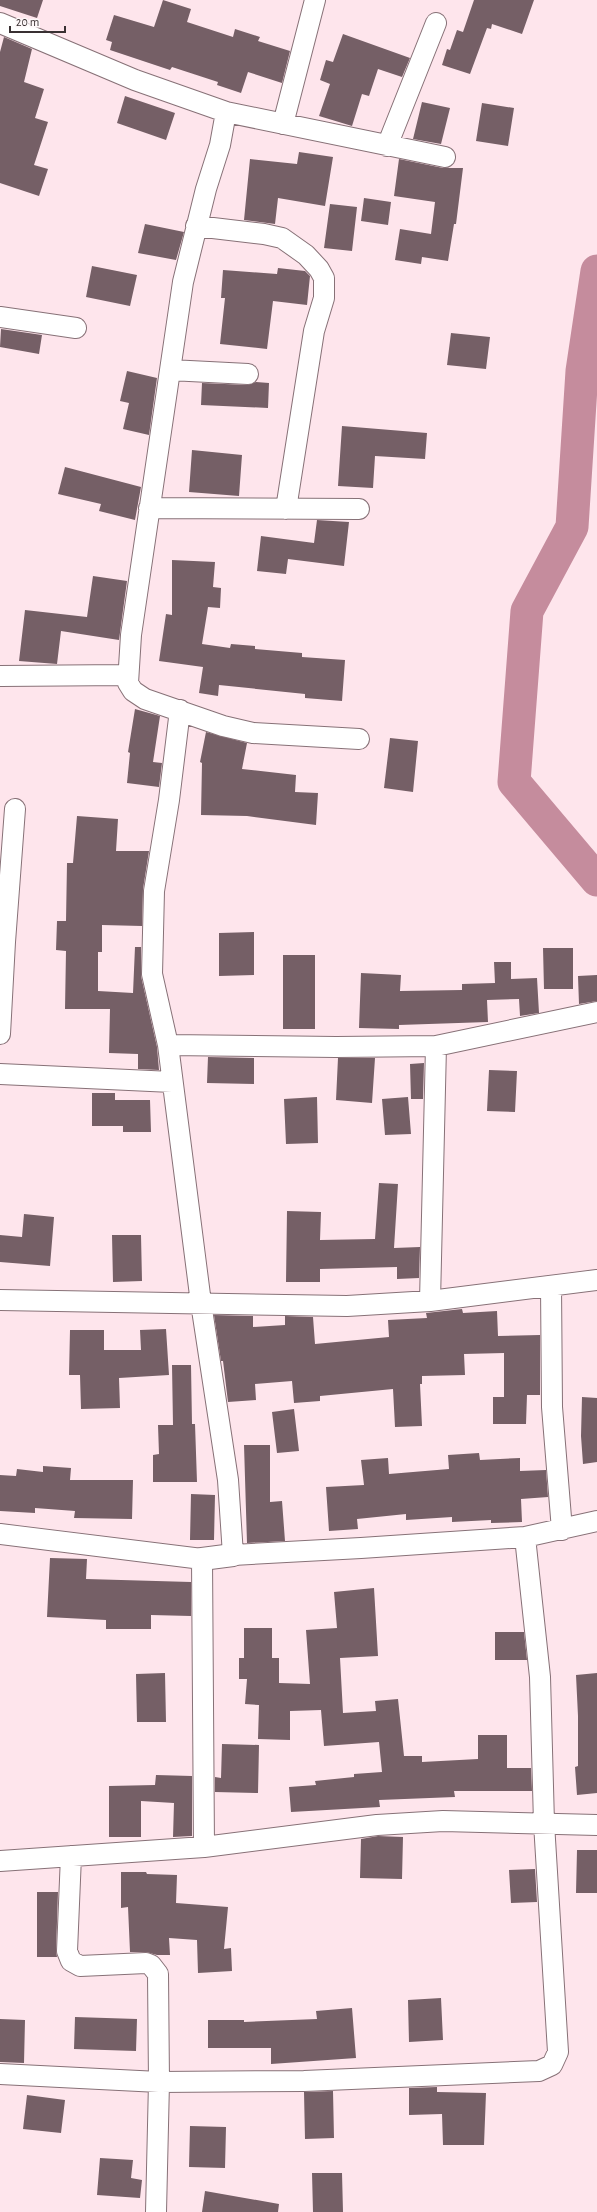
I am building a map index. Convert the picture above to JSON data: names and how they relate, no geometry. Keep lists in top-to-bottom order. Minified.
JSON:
{"scale_bar":"20 m"}
